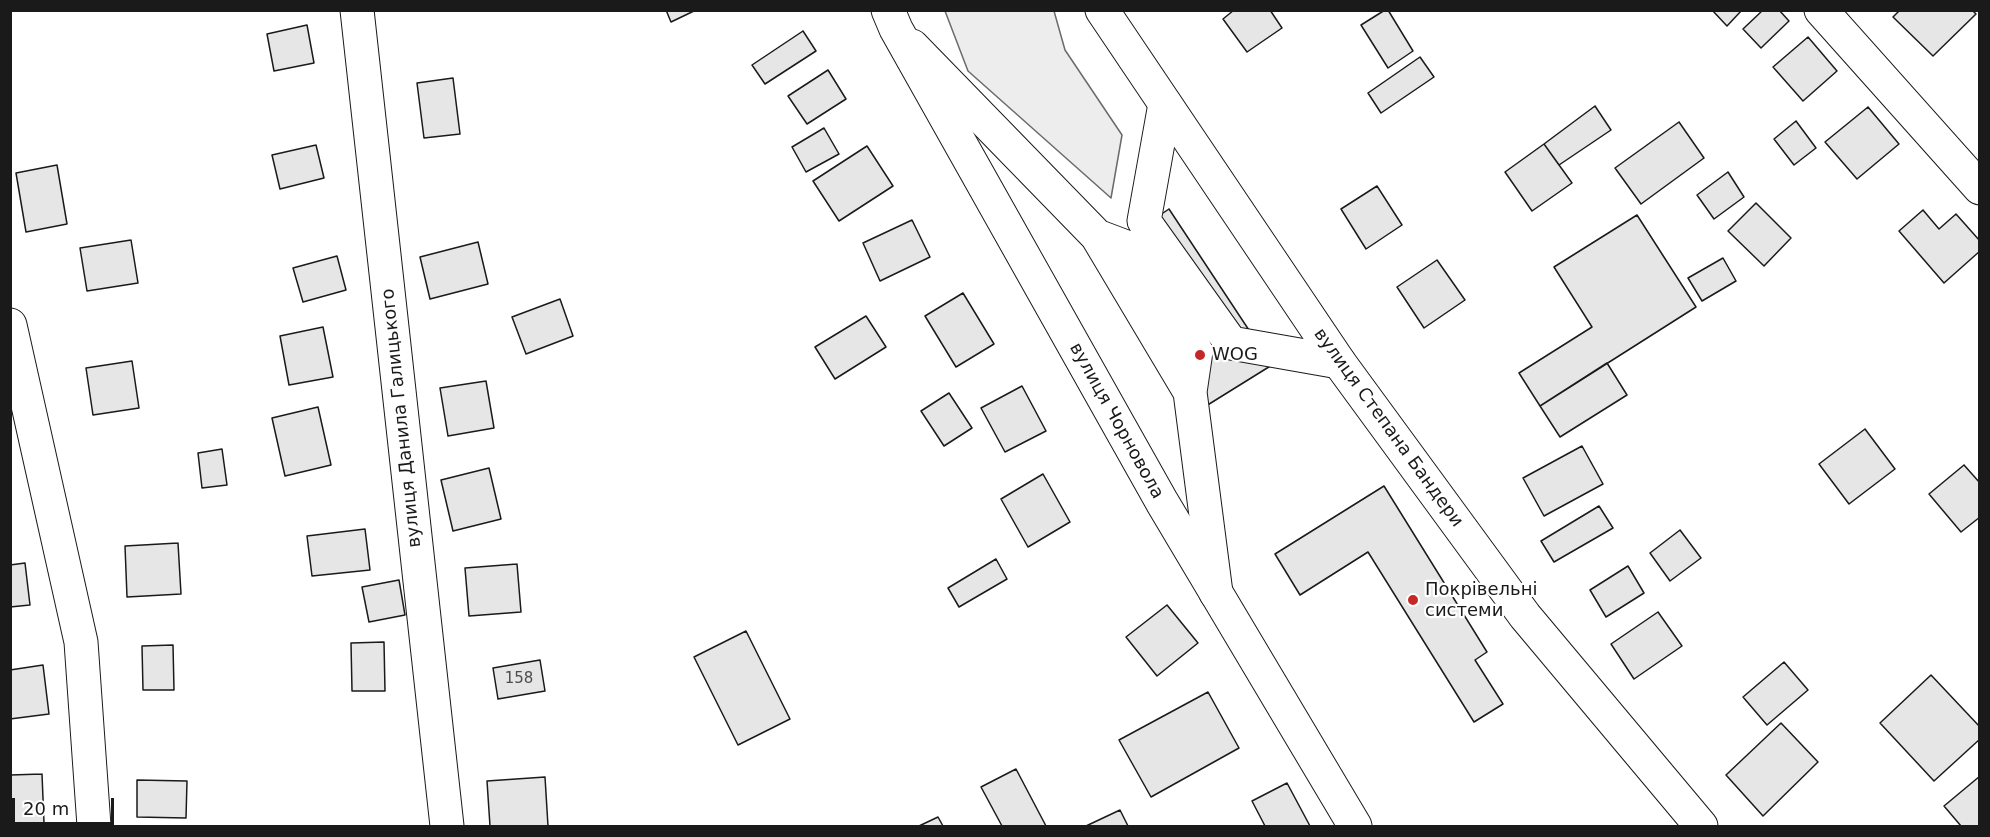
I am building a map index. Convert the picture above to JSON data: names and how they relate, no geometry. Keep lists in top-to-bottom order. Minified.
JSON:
{"streets":{"main road":["вулиця Данила Галицького","вулиця Чорновола","вулиця Степана Бандери"]},"places":["WOG","Покрівельні системи"],"house_numbers":["158"],"scale_bar":"20 m"}
